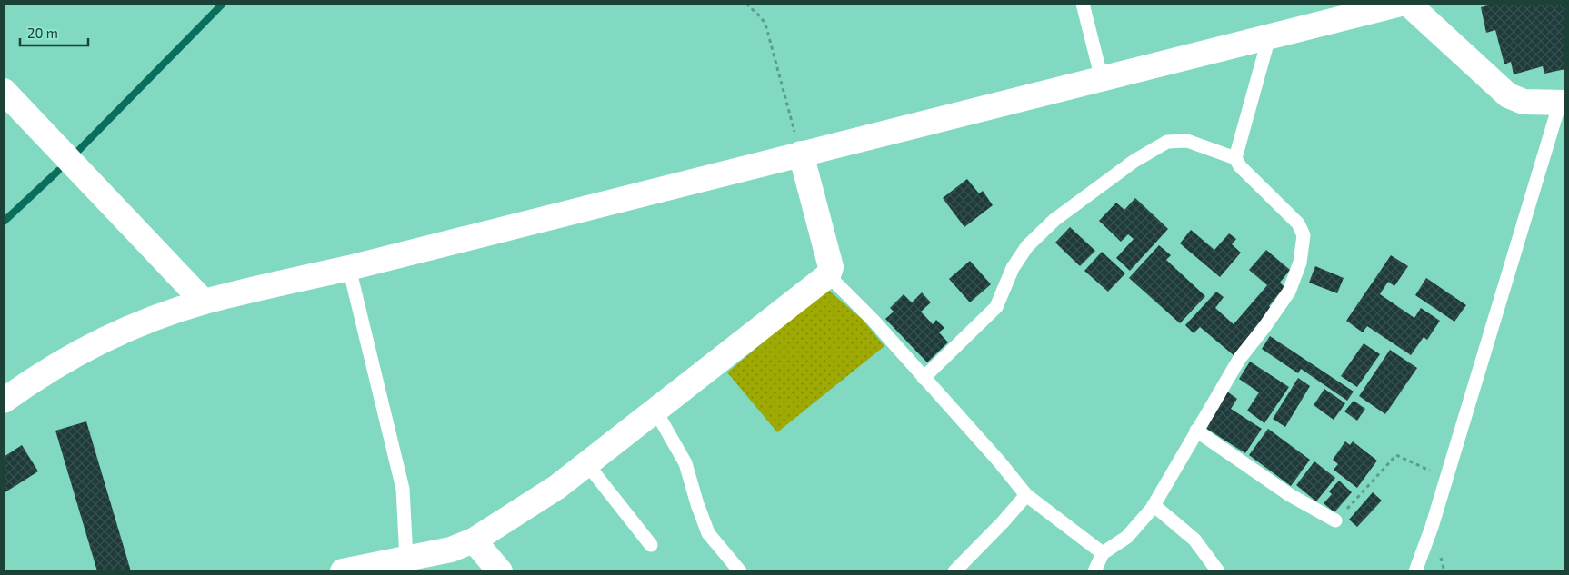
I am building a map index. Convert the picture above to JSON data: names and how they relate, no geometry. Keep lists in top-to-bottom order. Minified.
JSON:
{"scale_bar":"20 m"}
